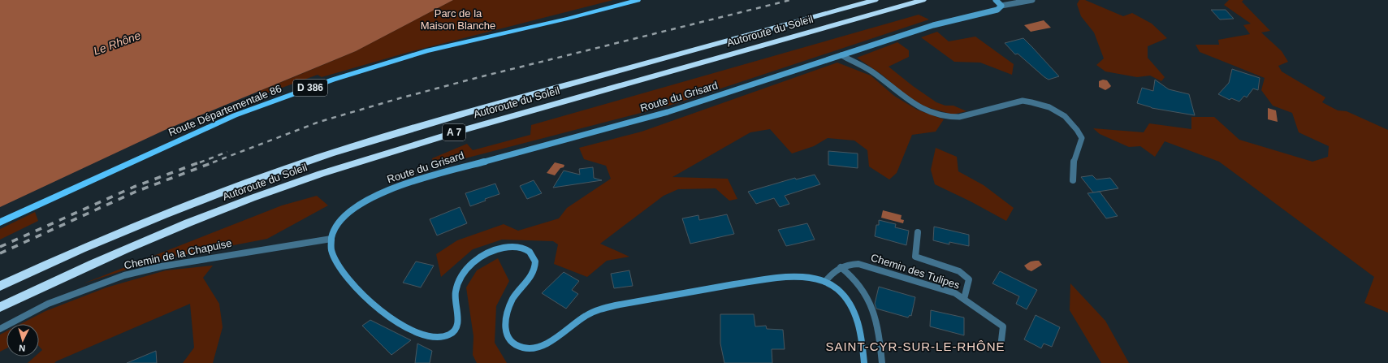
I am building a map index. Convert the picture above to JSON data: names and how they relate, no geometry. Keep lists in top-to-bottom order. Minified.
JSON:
{"streets":{"highway":["Autoroute du Soleil","A 7"],"main road":["D 386","Route Départementale 86"],"street":["Route du Grisard","Chemin de la Chapuise","Chemin des Tulipes"]},"crossings":[["Route du Grisard","Chemin de la Chapuise"]],"districts":["SAINT-CYR-SUR-LE-RHÔNE"],"water":["Le Rhône"],"parks":["Parc de la Maison Blanche"],"north":"bottom"}
